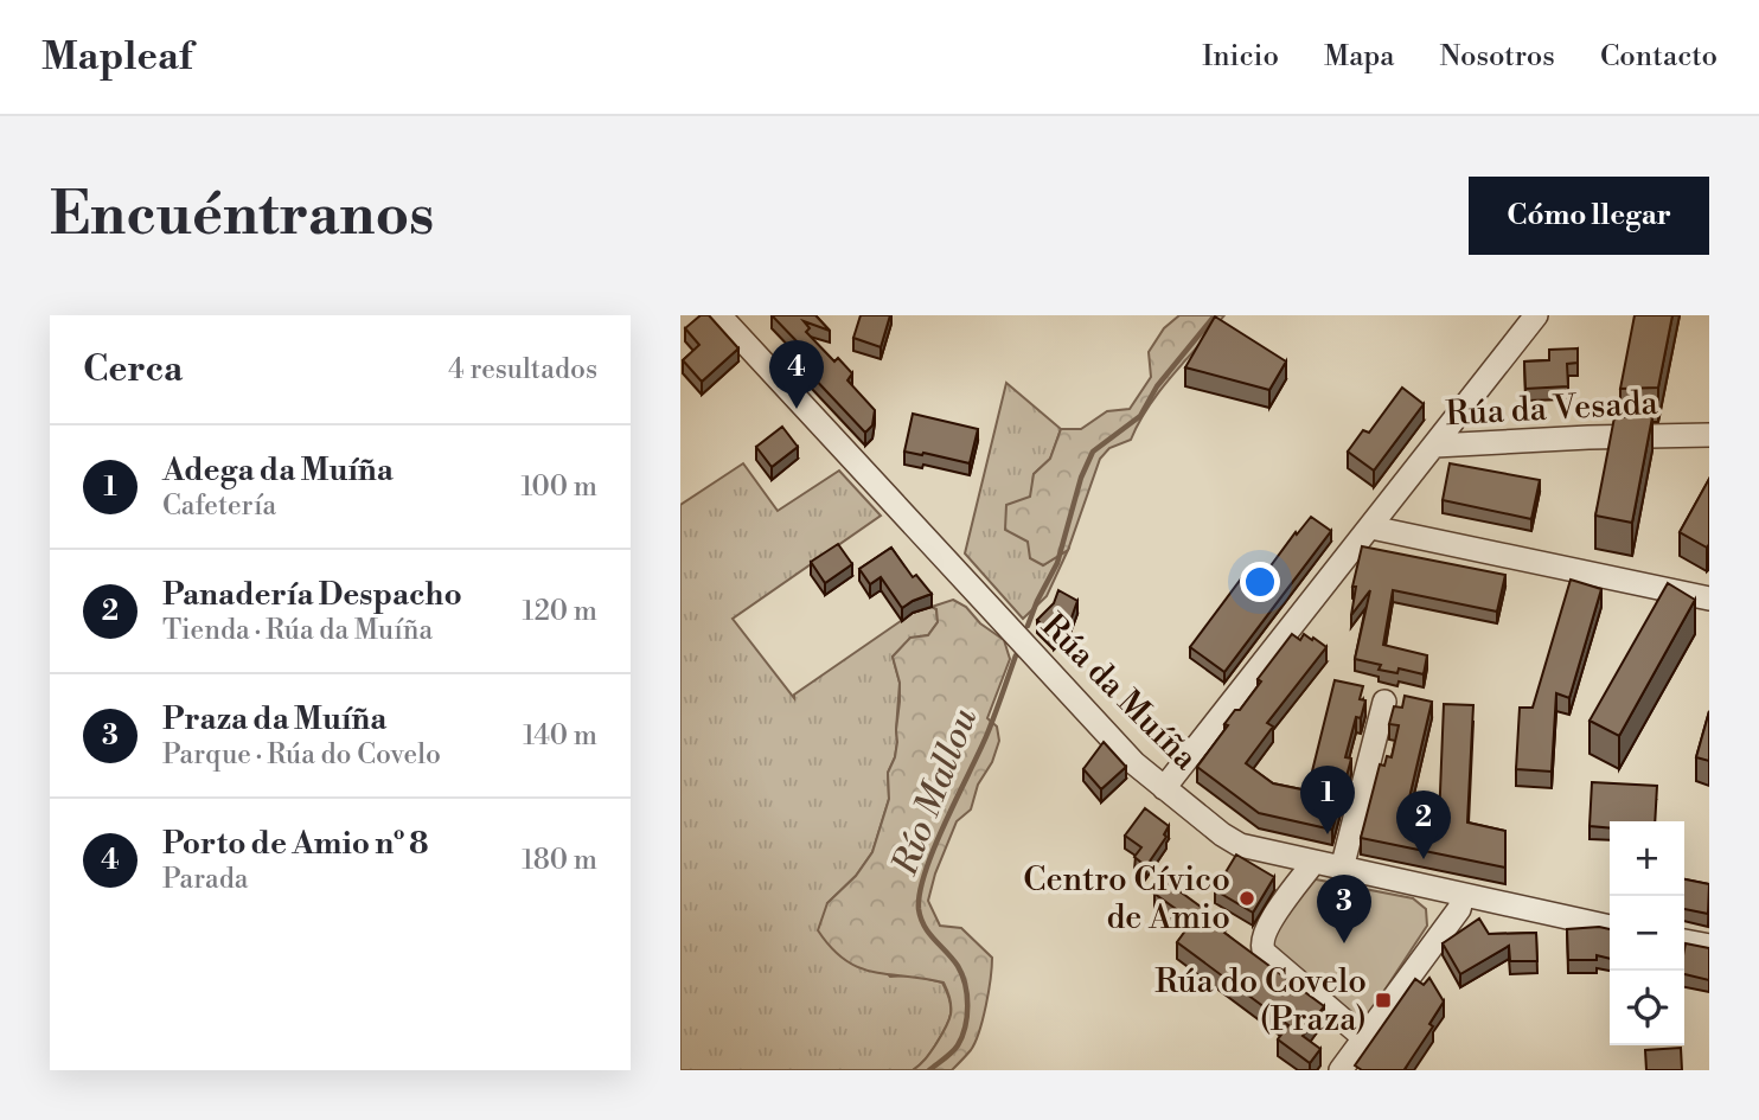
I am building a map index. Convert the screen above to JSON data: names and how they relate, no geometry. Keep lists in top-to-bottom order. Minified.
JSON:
{"streets":{"street":["Rúa da Vesada","Rúa da Muíña"]},"crossings":[["Rúa da Vesada","Rúa da Muíña"]],"water":["Río Mallou"],"places":{"other":["Centro Cívico de Amio"],"transit":["Rúa do Covelo (Praza)"]},"page":{"header":"Mapleaf","nav":["Inicio","Mapa","Nosotros","Contacto"],"buttons":"Cómo llegar","title":"Encuéntranos","heading":["Cerca","4 resultados"],"pins":["4","1","2","3"],"list":[{"mark":"1","name":"Adega da Muíña","note":"Cafetería","value":"100 m"},{"mark":"2","name":"Panadería Despacho","note":"Tienda · Rúa da Muíña","value":"120 m"},{"mark":"3","name":"Praza da Muíña","note":"Parque · Rúa do Covelo","value":"140 m"},{"mark":"4","name":"Porto de Amio nº 8","note":"Parada","value":"180 m"}],"map_buttons":["+","−"]}}
